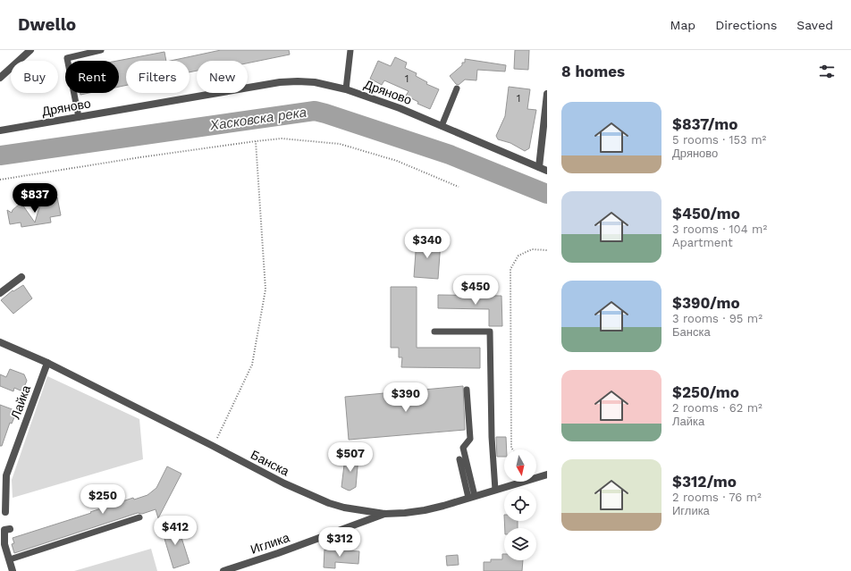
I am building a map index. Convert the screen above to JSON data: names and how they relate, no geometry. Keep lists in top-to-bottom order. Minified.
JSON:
{"streets":{"street":["Дряново","Лайка","Банска","Иглика"]},"crossings":[["Лайка","Банска"],["Банска","Иглика"]],"water":["Хасковска река"],"house_numbers":["1","1"],"north":"bottom","page":{"header":"Dwello","nav":["Map","Directions","Saved"],"heading":"8 homes","chip":["Buy","Rent","Filters","New"],"list":[{"name":"$837/mo","note":"5 rooms · 153 m² · Дряново"},{"name":"$450/mo","note":"3 rooms · 104 m² · Apartment"},{"name":"$390/mo","note":"3 rooms · 95 m² · Банска"},{"name":"$250/mo","note":"2 rooms · 62 m² · Лайка"},{"name":"$312/mo","note":"2 rooms · 76 m² · Иглика"}],"price":["$837","$340","$450","$390","$507","$250","$412","$312"]}}
